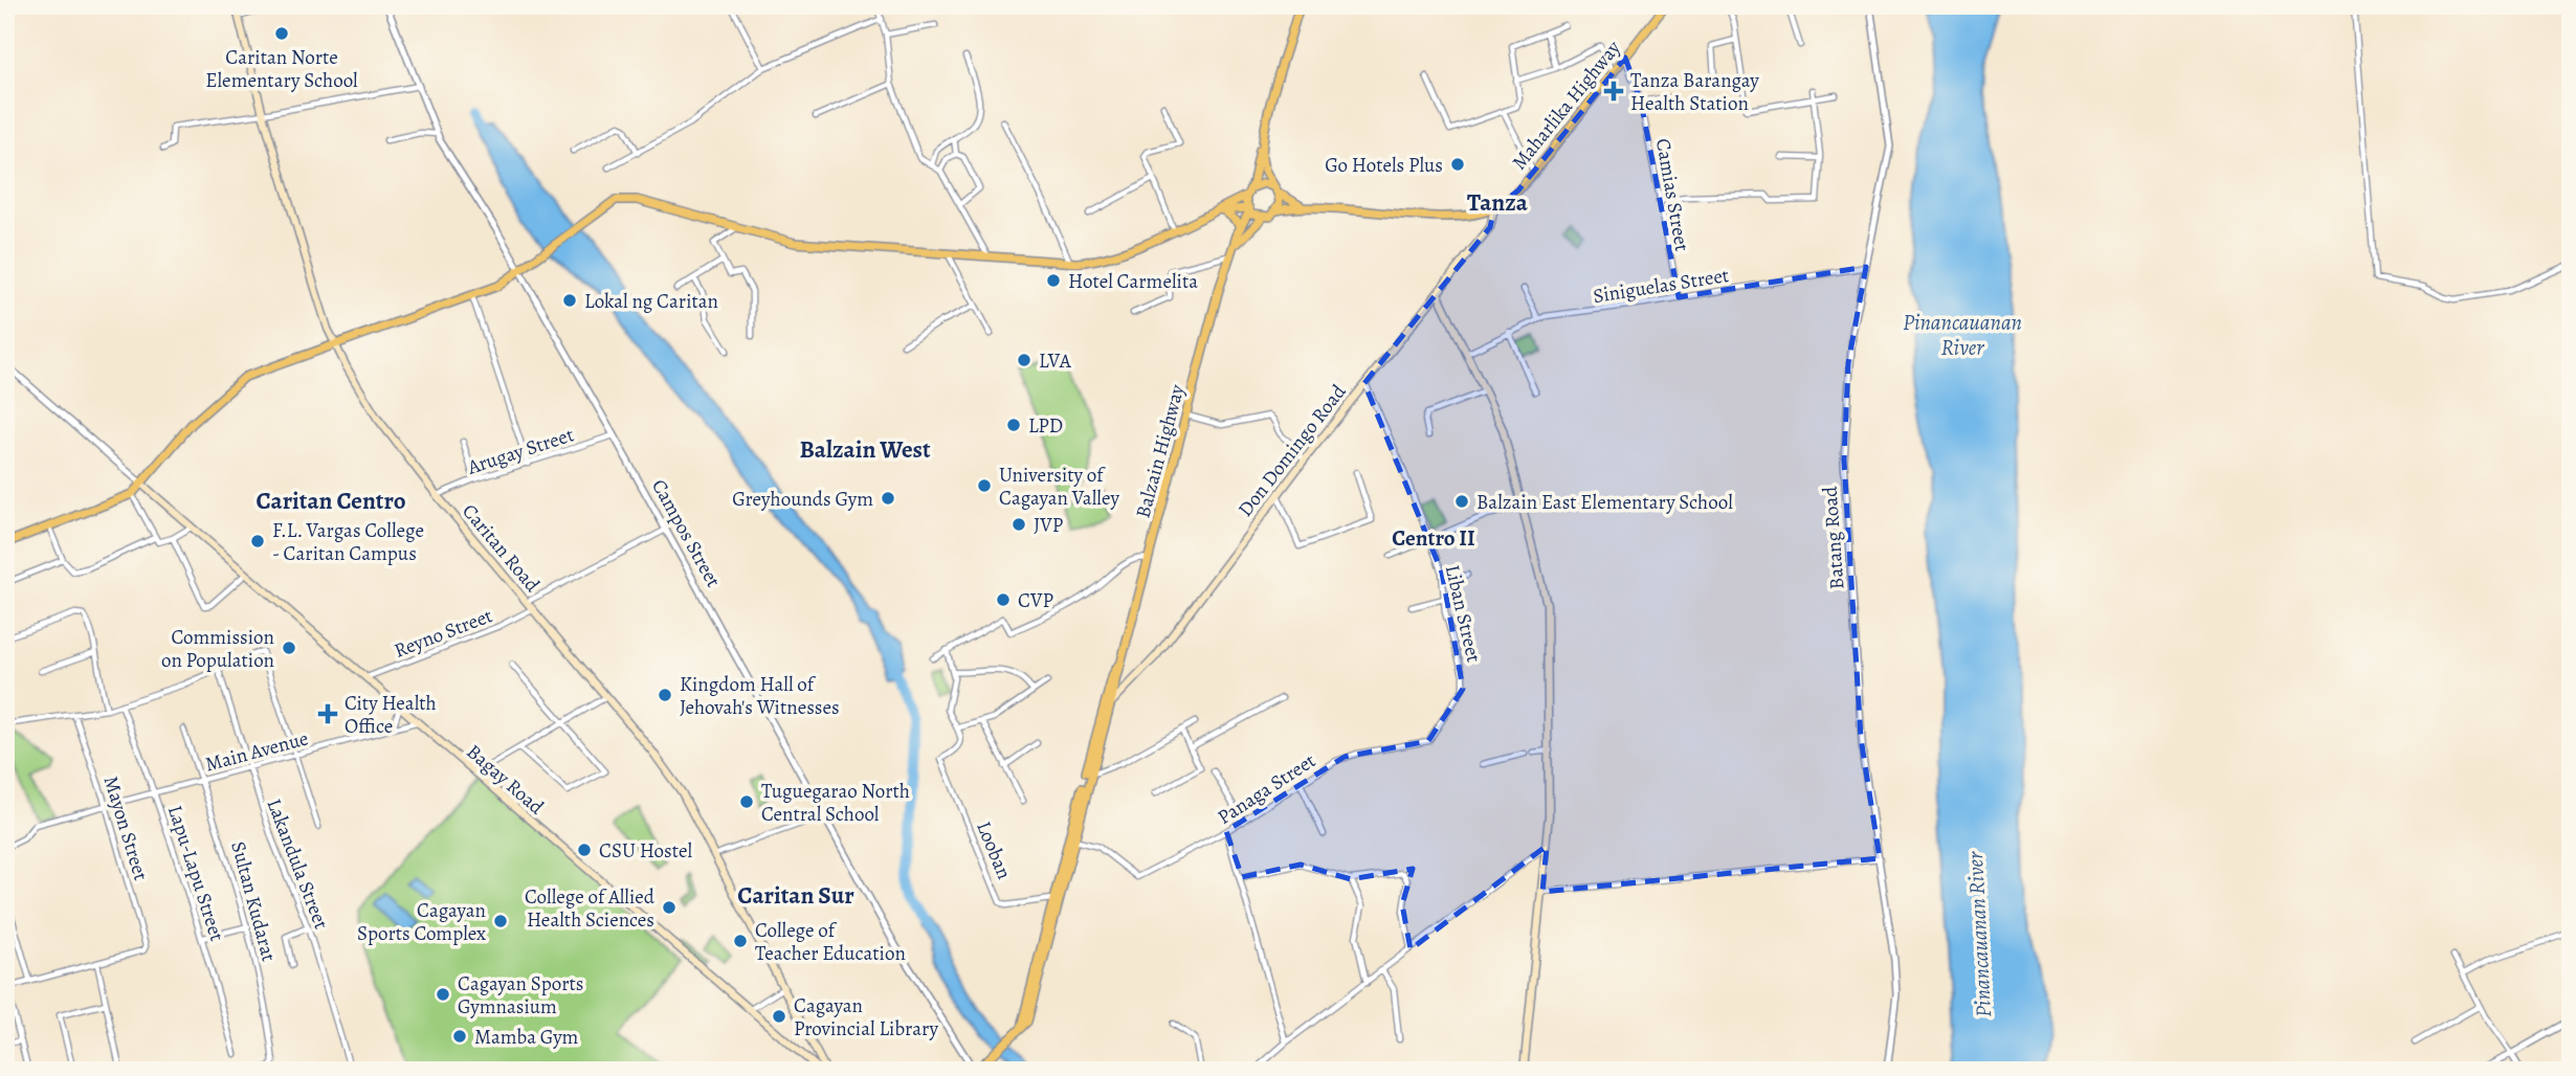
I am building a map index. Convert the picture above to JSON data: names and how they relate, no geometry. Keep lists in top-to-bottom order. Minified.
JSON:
{"streets":{"main road":["Maharlika Highway","Don Domingo Road","Balzain Highway","Caritan Road","Bagay Road"],"street":["Camias Street","Siniguelas Street","Arugay Street","Campos Street","Batang Road","Liban Street","Reyno Street","Main Avenue","Panaga Street","Mayon Street","Looban","Lakandula Street","Lapu-Lapu Street","Sultan Kudarat"]},"crossings":[["Maharlika Highway","Camias Street"],["Maharlika Highway","Don Domingo Road"],["Maharlika Highway","Balzain Highway"],["Camias Street","Siniguelas Street"],["Siniguelas Street","Batang Road"],["Arugay Street","Campos Street"],["Arugay Street","Caritan Road"],["Don Domingo Road","Balzain Highway"],["Don Domingo Road","Liban Street"],["Balzain Highway","Campos Street"],["Balzain Highway","Panaga Street"],["Balzain Highway","Looban"],["Caritan Road","Reyno Street"],["Caritan Road","Bagay Road"],["Liban Street","Panaga Street"],["Reyno Street","Bagay Road"],["Main Avenue","Bagay Road"],["Main Avenue","Mayon Street"],["Main Avenue","Lakandula Street"],["Main Avenue","Lapu-Lapu Street"],["Main Avenue","Sultan Kudarat"]],"districts":["Tanza","Balzain West","Caritan Centro","Centro II","Caritan Sur"],"water":["Pinancauanan River"],"places":{"other":["Caritan Norte Elementary School","Go Hotels Plus","Hotel Carmelita","Lokal ng Caritan","LVA","LPD","University of Cagayan Valley","Greyhounds Gym","Balzain East Elementary School","JVP","F.L. Vargas College - Caritan Campus","CVP","Commission on Population","Kingdom Hall of Jehovah's Witnesses","Tuguegarao North Central School","CSU Hostel","College of Allied Health Sciences","Cagayan Sports Complex","College of Teacher Education","Cagayan Sports Gymnasium","Cagayan Provincial Library","Mamba Gym"],"health":["Tanza Barangay Health Station","City Health Office"]}}
